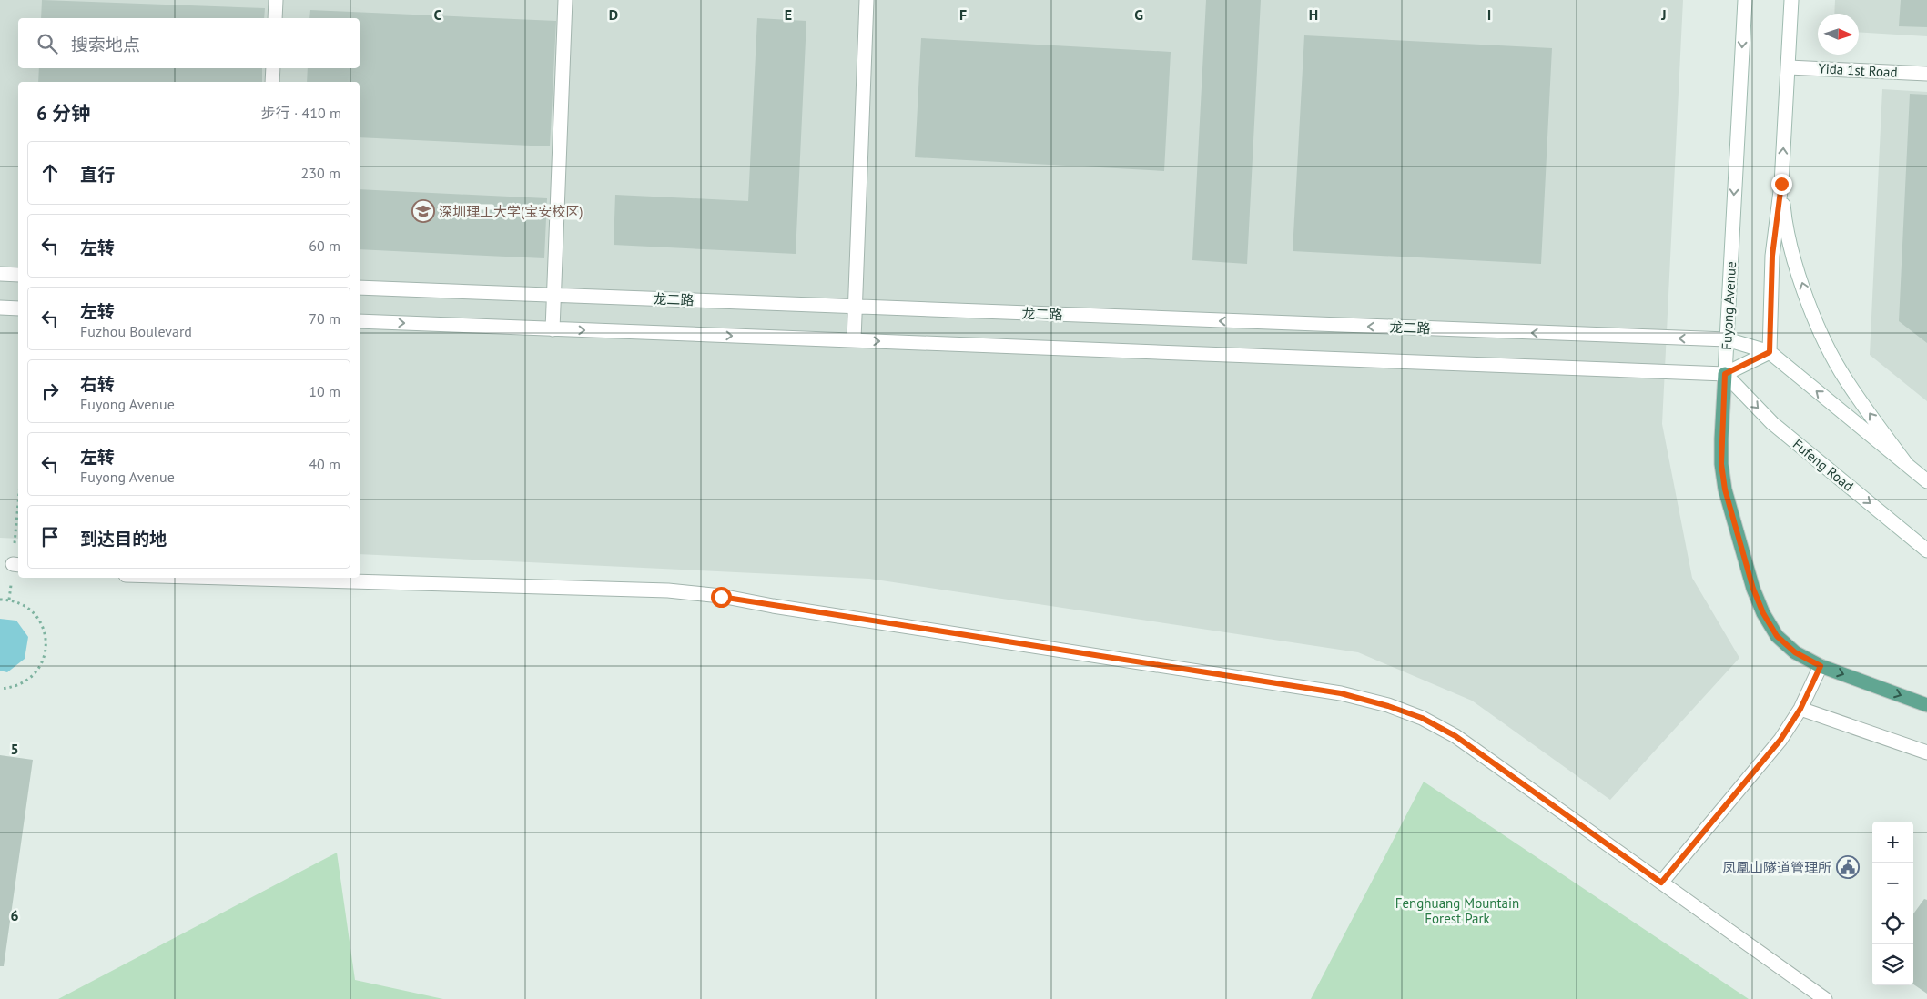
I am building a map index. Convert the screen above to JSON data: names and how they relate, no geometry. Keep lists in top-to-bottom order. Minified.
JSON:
{"streets":{"street":["Yida 1st Road","龙二路","Fuyong Avenue","Fufeng Road"]},"crossings":[["龙二路","Fuyong Avenue"],["Fuyong Avenue","Fufeng Road"]],"parks":["Fenghuang Mountain Forest Park"],"places":{"school or university":["深圳理工大学(宝安校区)"],"public building":["凤凰山隧道管理所"]},"north":"right","page":{"search":"搜索地点","heading":["6 分钟","步行 · 410 m"],"list":[["直行","230 m"],["左转","60 m"],["左转","Fuzhou Boulevard","70 m"],["右转","Fuyong Avenue","10 m"],["左转","Fuyong Avenue","40 m"],"到达目的地"],"map_buttons":["+","−"]},"grid":{"columns":["C","D","E","F","G","H","I","J"],"rows":["5","6"]}}
